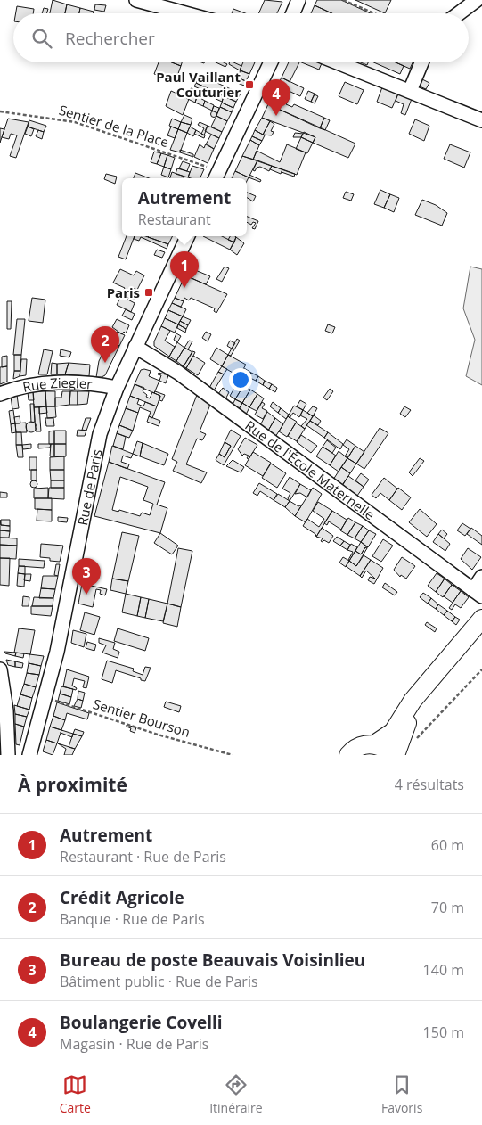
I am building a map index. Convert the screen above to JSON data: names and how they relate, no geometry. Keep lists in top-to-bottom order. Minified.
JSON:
{"streets":{"street":["Rue Ziegler","Rue de l'École Maternelle","Rue de Paris"],"path":["Sentier de la Place","Sentier Bourson"]},"crossings":[["Rue Ziegler","Rue de Paris"],["Rue de l'École Maternelle","Rue de Paris"],["Rue de Paris","Sentier Bourson"]],"places":{"transit":["Paul Vaillant Couturier","Paris"]},"page":{"search":"Rechercher","pins":["4","1","2","3"],"popup":["Autrement","Restaurant"],"heading":["À proximité","4 résultats"],"list":[{"mark":"1","name":"Autrement","note":"Restaurant · Rue de Paris","value":"60 m"},{"mark":"2","name":"Crédit Agricole","note":"Banque · Rue de Paris","value":"70 m"},{"mark":"3","name":"Bureau de poste Beauvais Voisinlieu","note":"Bâtiment public · Rue de Paris","value":"140 m"},{"mark":"4","name":"Boulangerie Covelli","note":"Magasin · Rue de Paris","value":"150 m"}],"nav":["Carte","Itinéraire","Favoris"]}}
